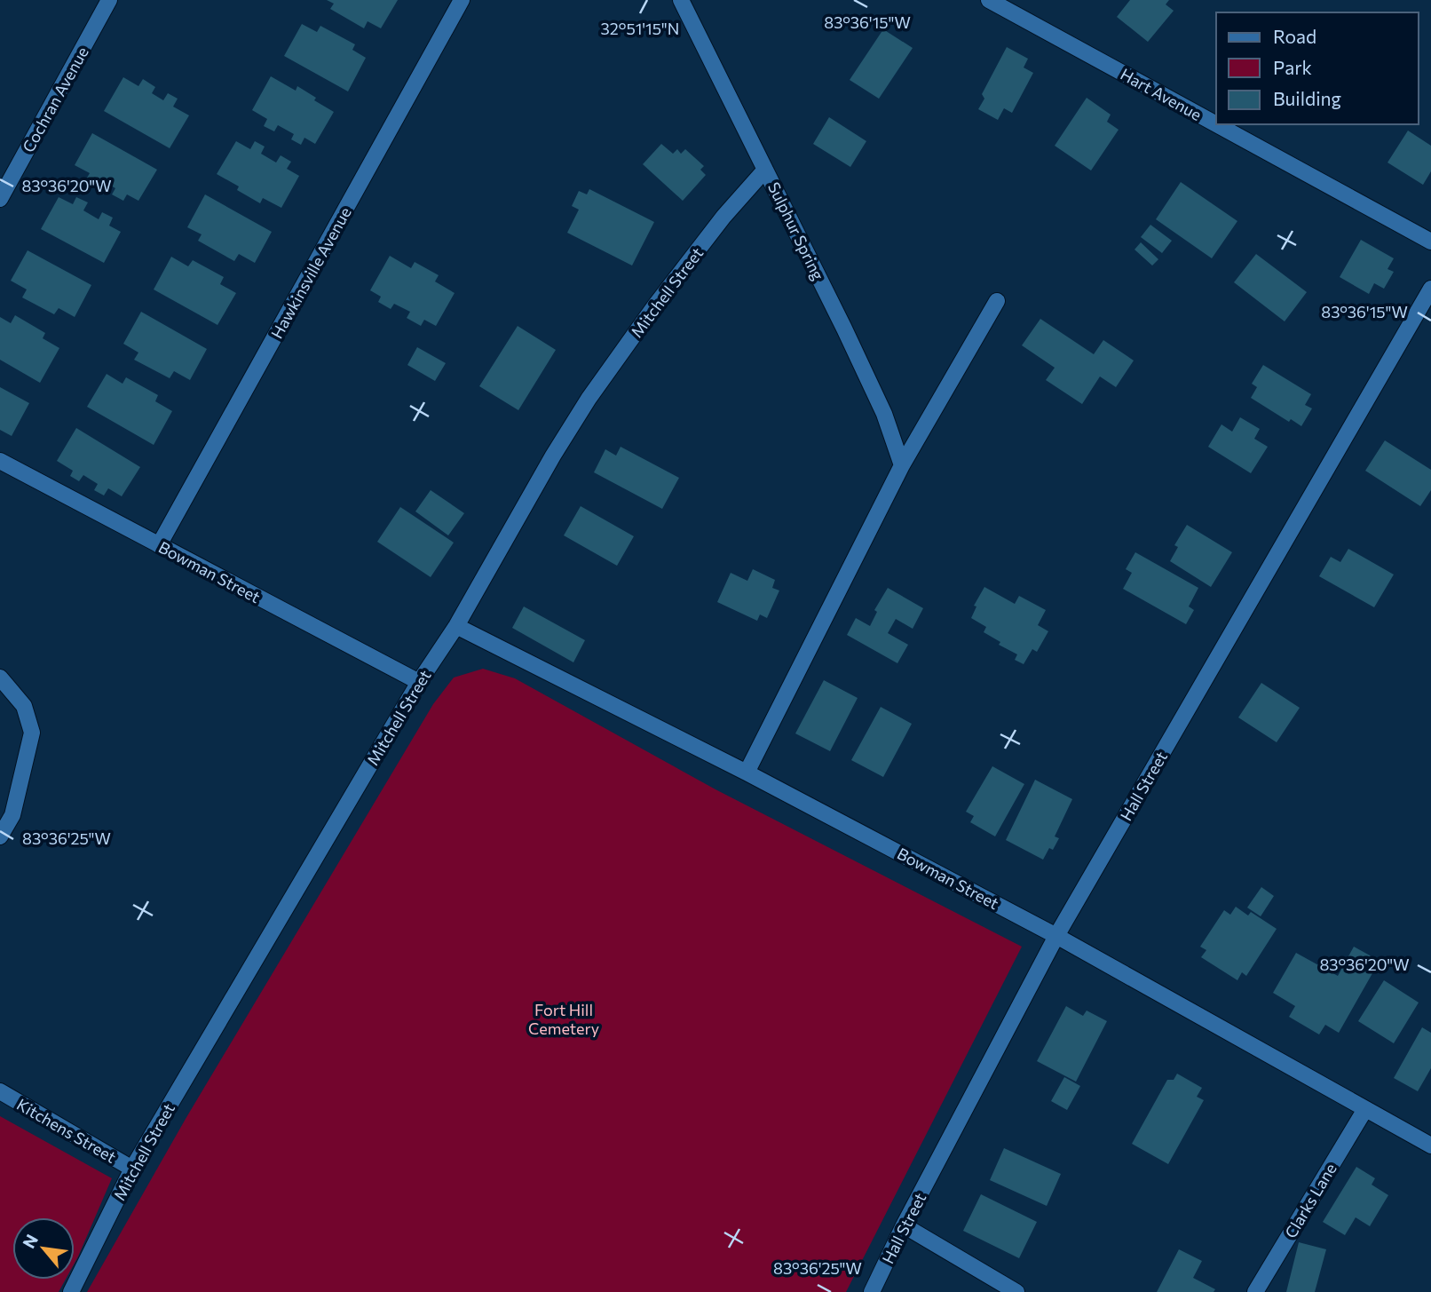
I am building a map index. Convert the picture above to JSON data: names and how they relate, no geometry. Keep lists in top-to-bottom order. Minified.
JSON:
{"streets":{"street":["Hart Avenue","Cochran Avenue","Sulphur Spring","Hawkinsville Avenue","Mitchell Street","Bowman Street","Hall Street","Kitchens Street","Clarks Lane"]},"crossings":[["Sulphur Spring","Mitchell Street"],["Hawkinsville Avenue","Bowman Street"],["Mitchell Street","Bowman Street"],["Mitchell Street","Kitchens Street"],["Bowman Street","Hall Street"],["Bowman Street","Clarks Lane"]],"parks":["Fort Hill Cemetery"],"legend":["Road","Park","Building"],"north":"top left","coordinates":["83°36'15\"W","32°51'15\"N","83°36'20\"W","83°36'25\"W"]}
